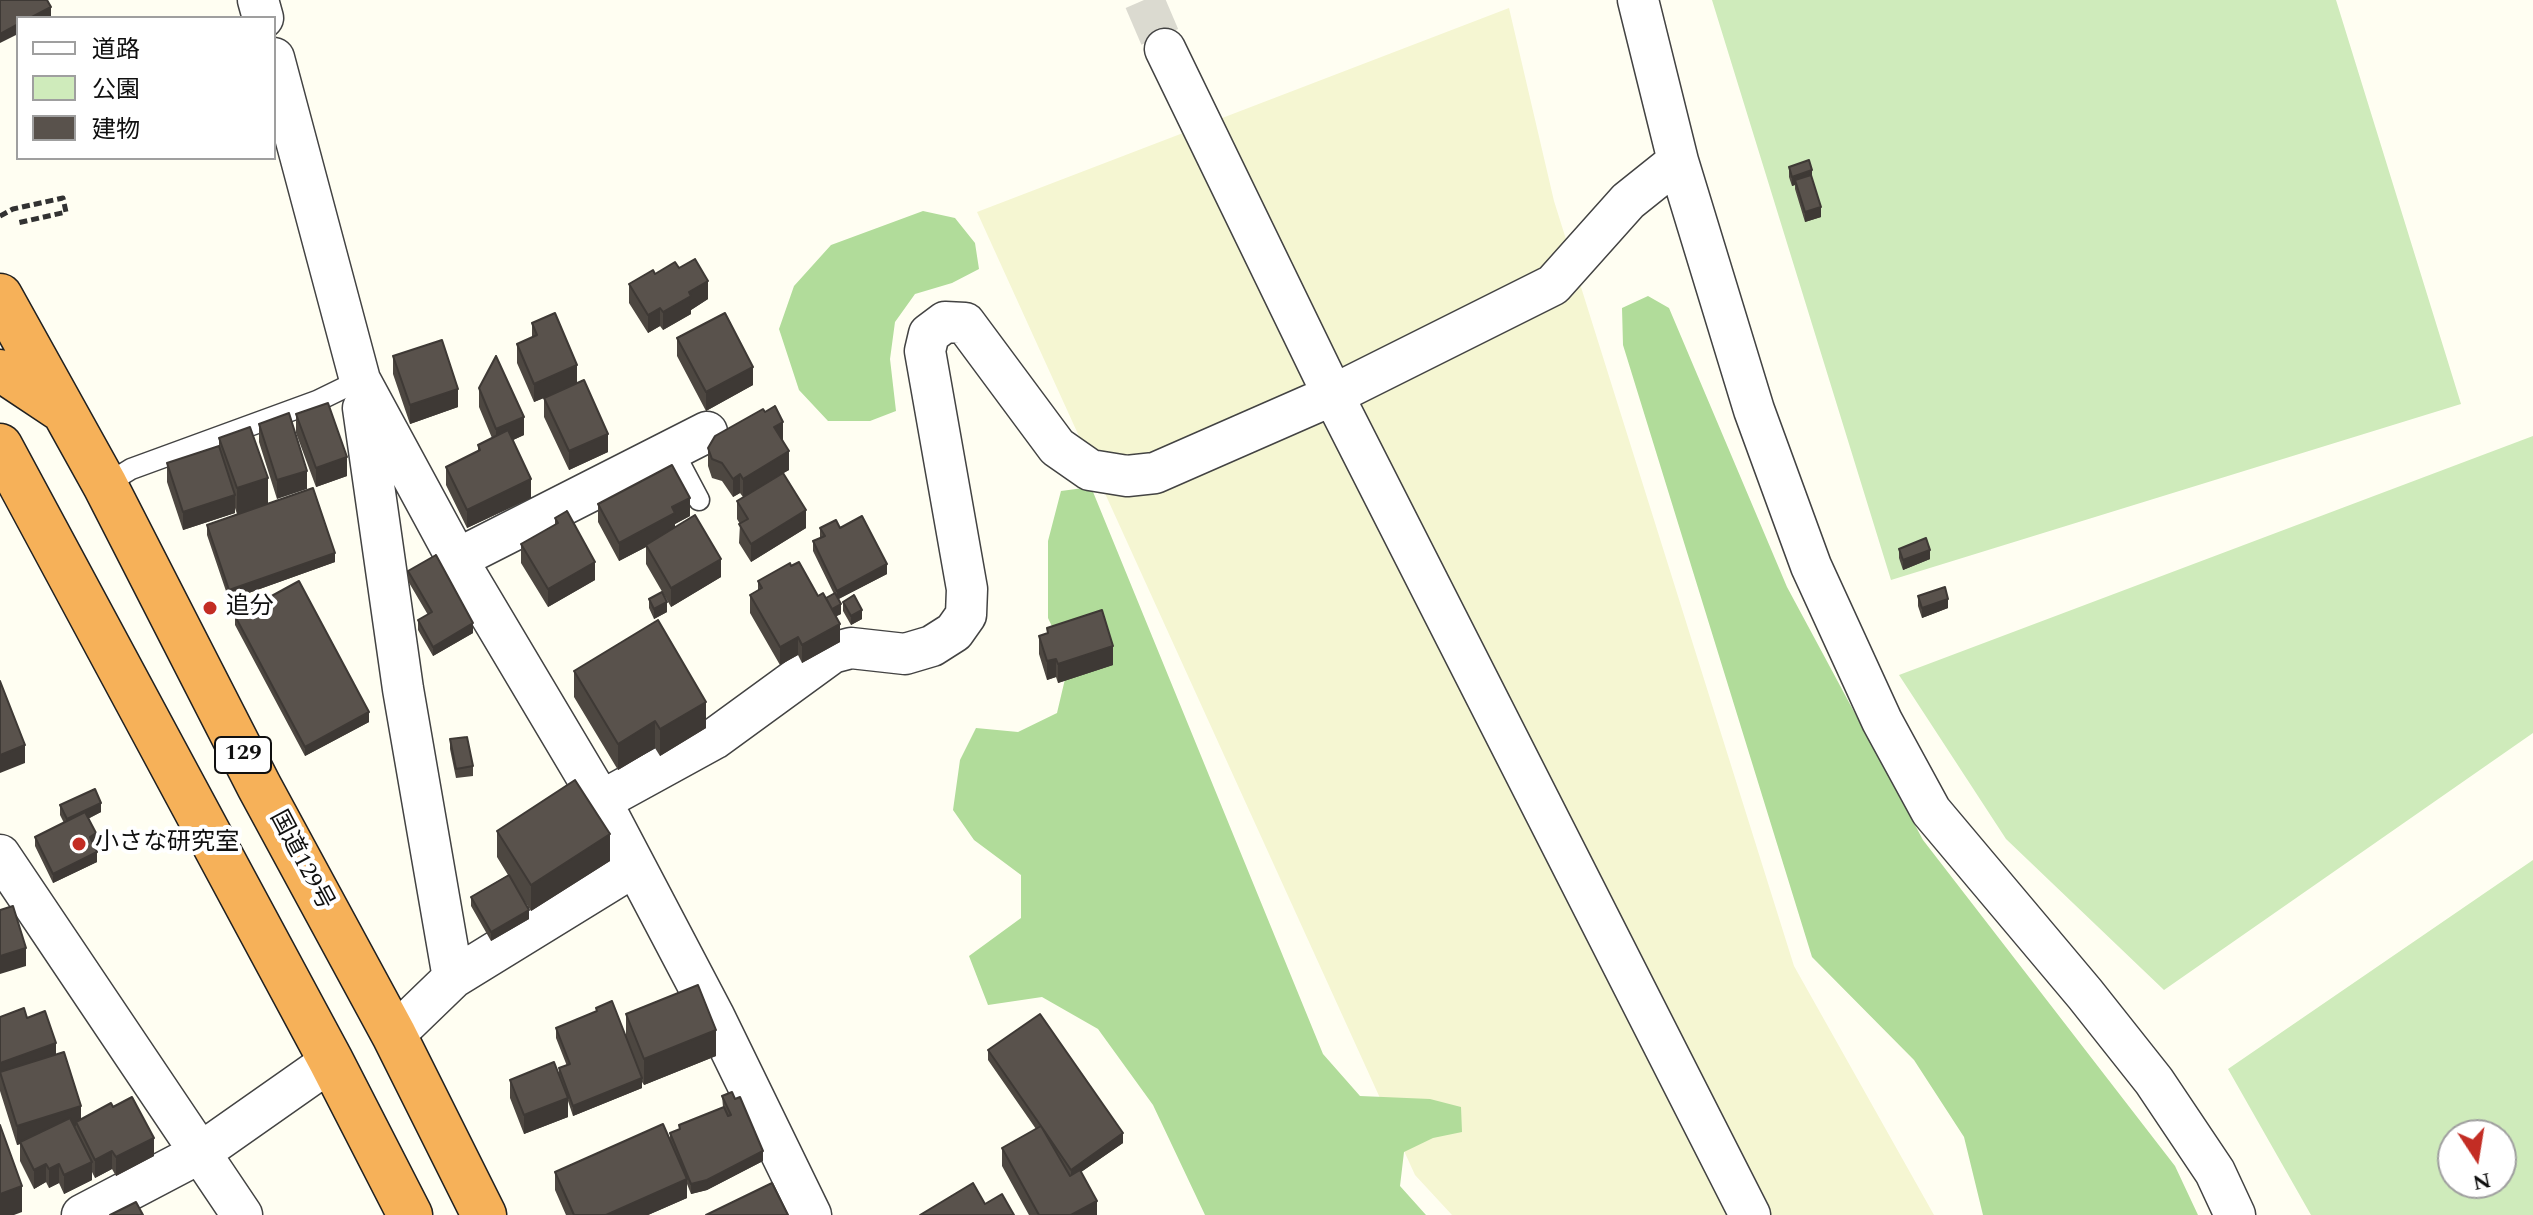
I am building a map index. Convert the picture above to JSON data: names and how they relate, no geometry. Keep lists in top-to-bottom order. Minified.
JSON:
{"streets":{"highway":["129","国道129号"]},"places":["追分","小さな研究室"],"legend":["道路","公園","建物"],"north":"bottom"}
